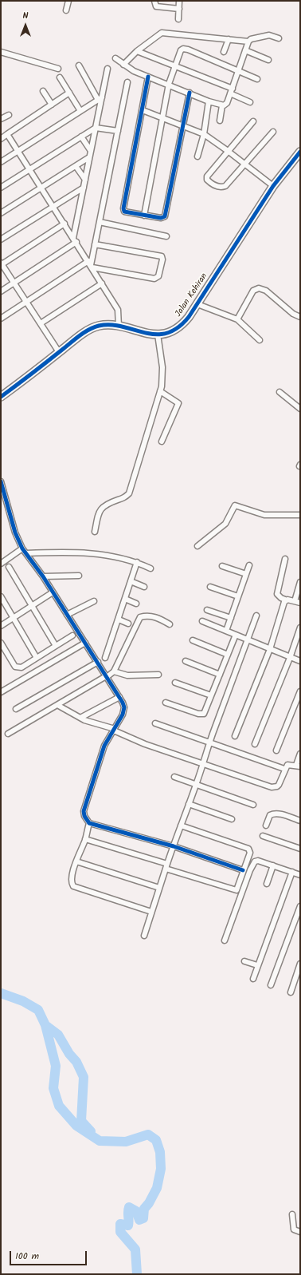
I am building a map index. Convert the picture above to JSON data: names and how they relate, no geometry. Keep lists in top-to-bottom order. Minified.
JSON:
{"streets":{"street":["Jalan Kehiran"]},"scale_bar":"100 m","north":"top"}
